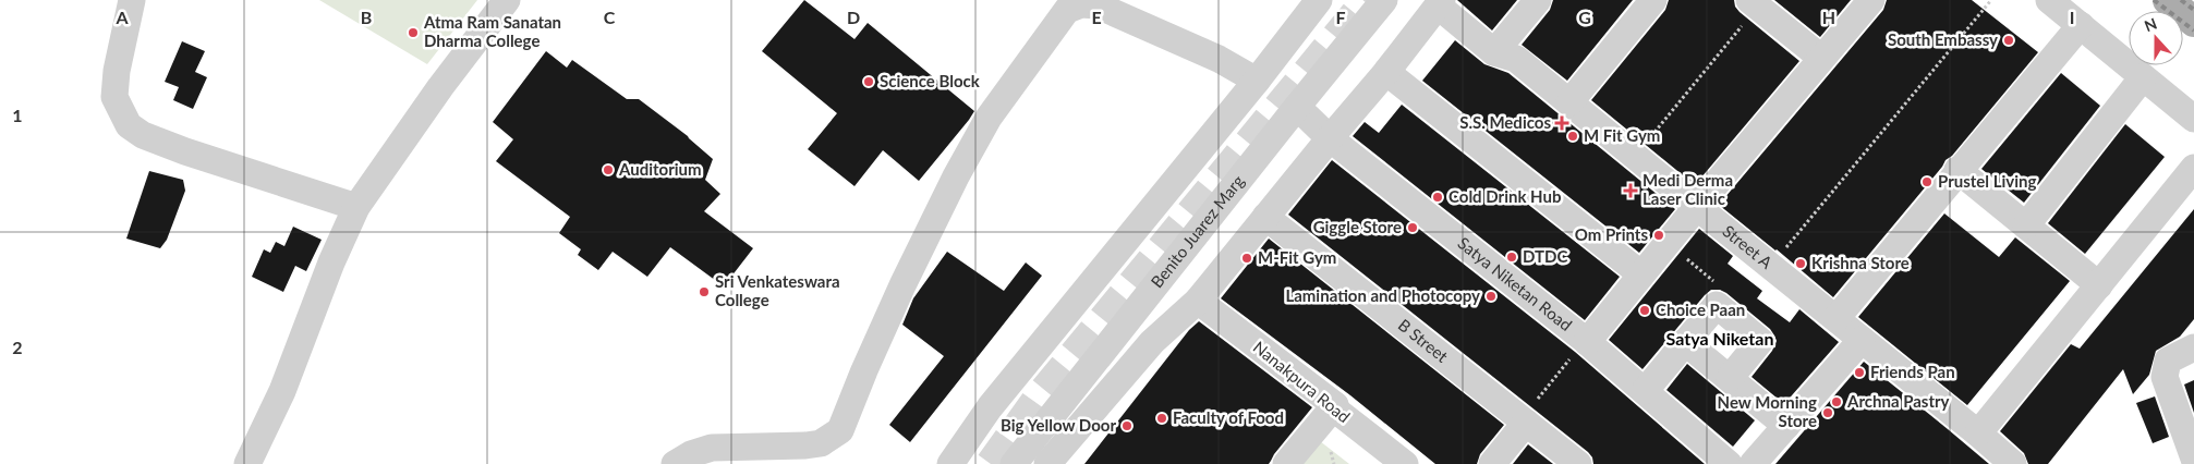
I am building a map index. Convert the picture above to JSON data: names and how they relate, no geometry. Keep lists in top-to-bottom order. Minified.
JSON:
{"streets":{"street":["Benito Juarez Marg","Street A","Satya Niketan Road","B Street","Nanakpura Road"]},"crossings":[["Benito Juarez Marg","Satya Niketan Road"]],"districts":["Satya Niketan"],"places":{"other":["Atma Ram Sanatan Dharma College","South Embassy","Science Block","M Fit Gym","Auditorium","Prustel Living","Cold Drink Hub","Giggle Store","Om Prints","DTDC","M-Fit Gym","Krishna Store","Sri Venkateswara College","Lamination and Photocopy","Choice Paan","Friends Pan","Archna Pastry","New Morning Store","Faculty of Food","Big Yellow Door"],"health":["S.S. Medicos","Medi Derma Laser Clinic"]},"north":"top","grid":{"columns":["A","B","C","D","E","F","G","H","I"],"rows":["1","2"]}}
